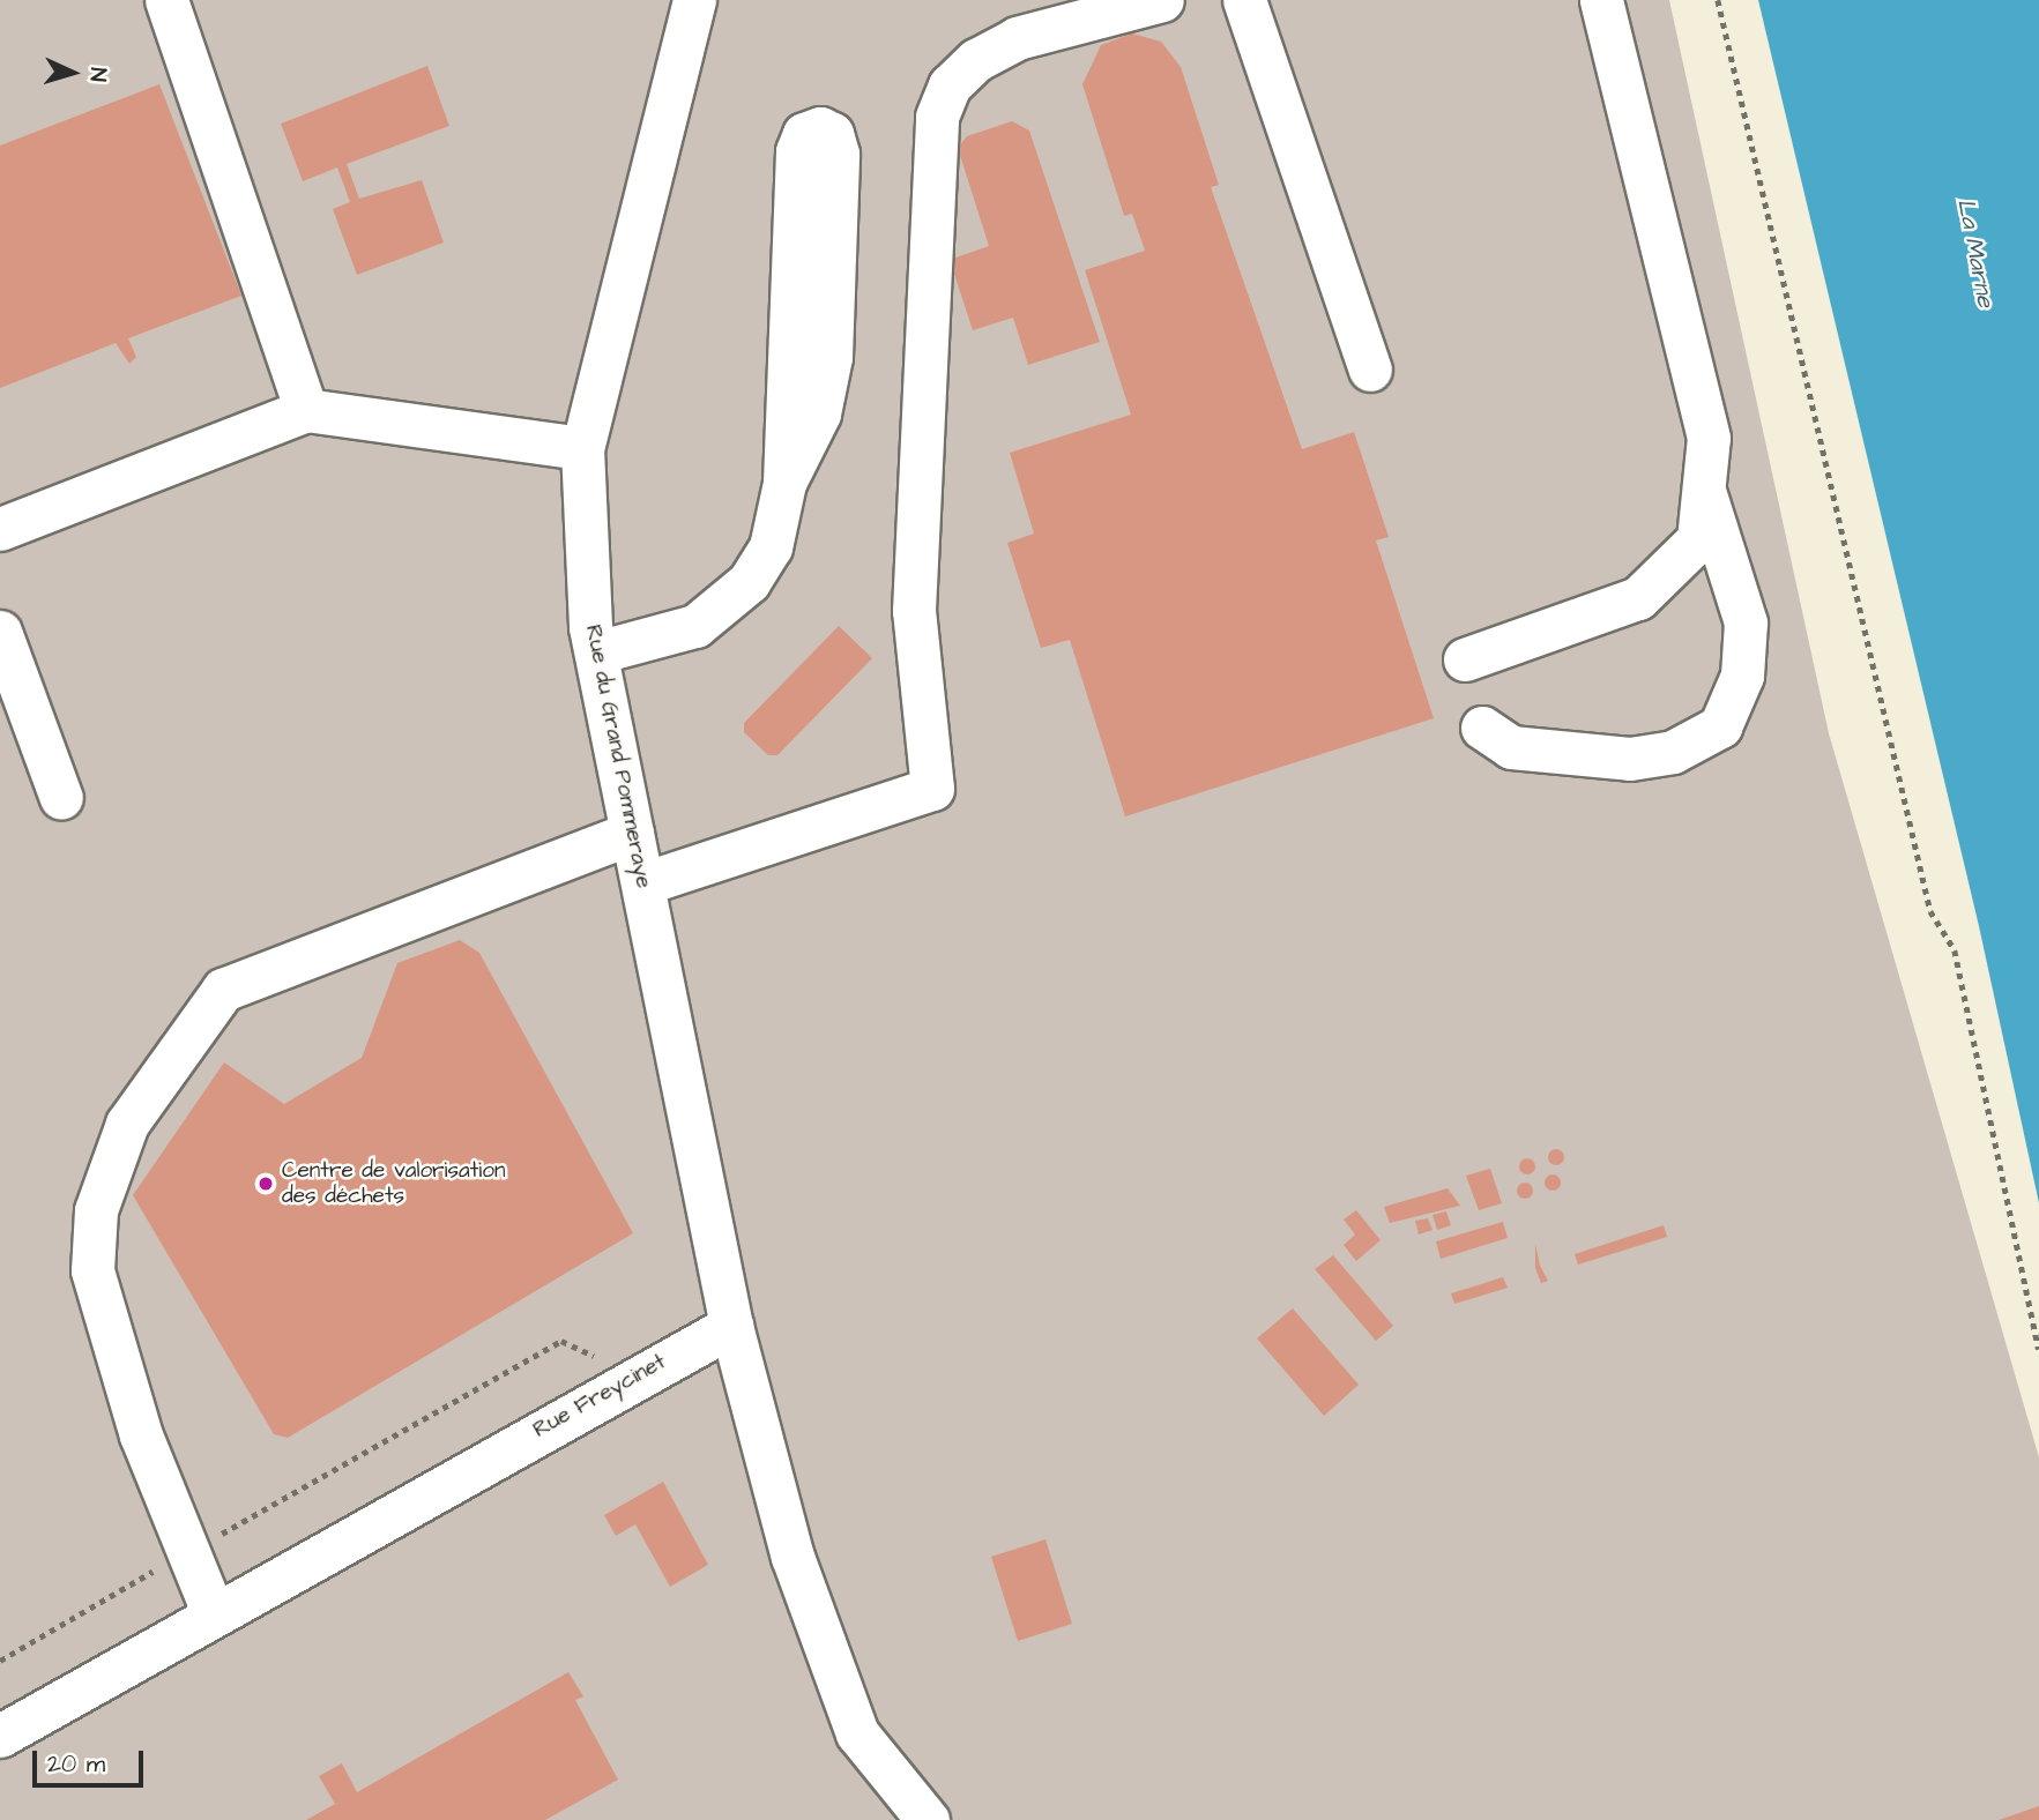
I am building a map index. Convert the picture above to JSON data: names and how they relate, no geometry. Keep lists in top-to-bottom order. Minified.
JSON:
{"streets":{"street":["Rue du Grand Pommeraye","Rue Freycinet"]},"crossings":[["Rue du Grand Pommeraye","Rue Freycinet"]],"water":["La Marne"],"places":["Centre de valorisation des déchets"],"scale_bar":"20 m","north":"right"}
